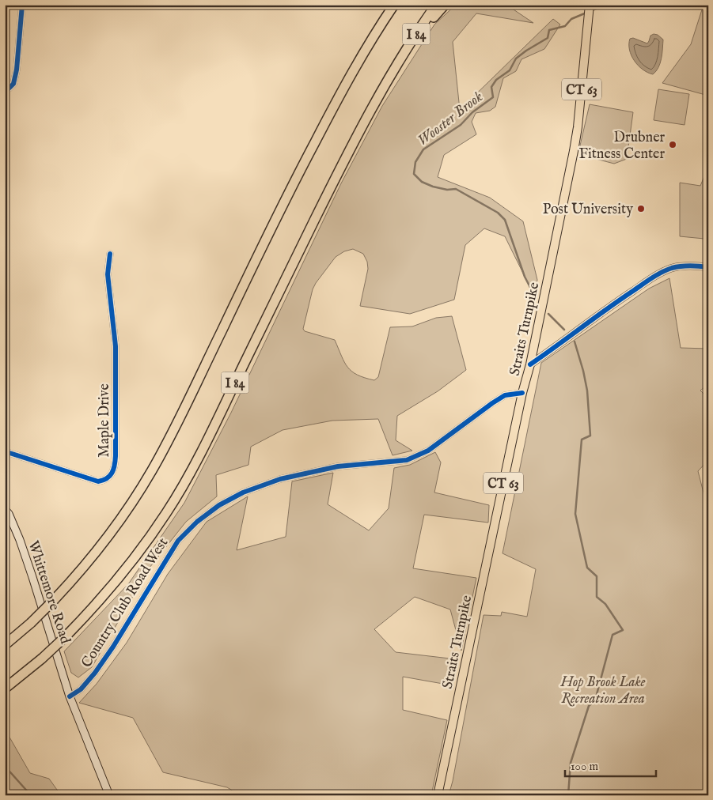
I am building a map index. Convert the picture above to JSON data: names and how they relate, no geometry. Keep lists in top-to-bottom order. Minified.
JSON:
{"streets":{"highway":["I 84"],"main road":["CT 63","Straits Turnpike","Whittemore Road"],"street":["Maple Drive","Country Club Road West"]},"crossings":[["Straits Turnpike","Country Club Road West"],["Whittemore Road","Country Club Road West"]],"water":["Wooster Brook"],"parks":["Hop Brook Lake Recreation Area"],"places":["Drubner Fitness Center","Post University"],"scale_bar":"100 m"}
